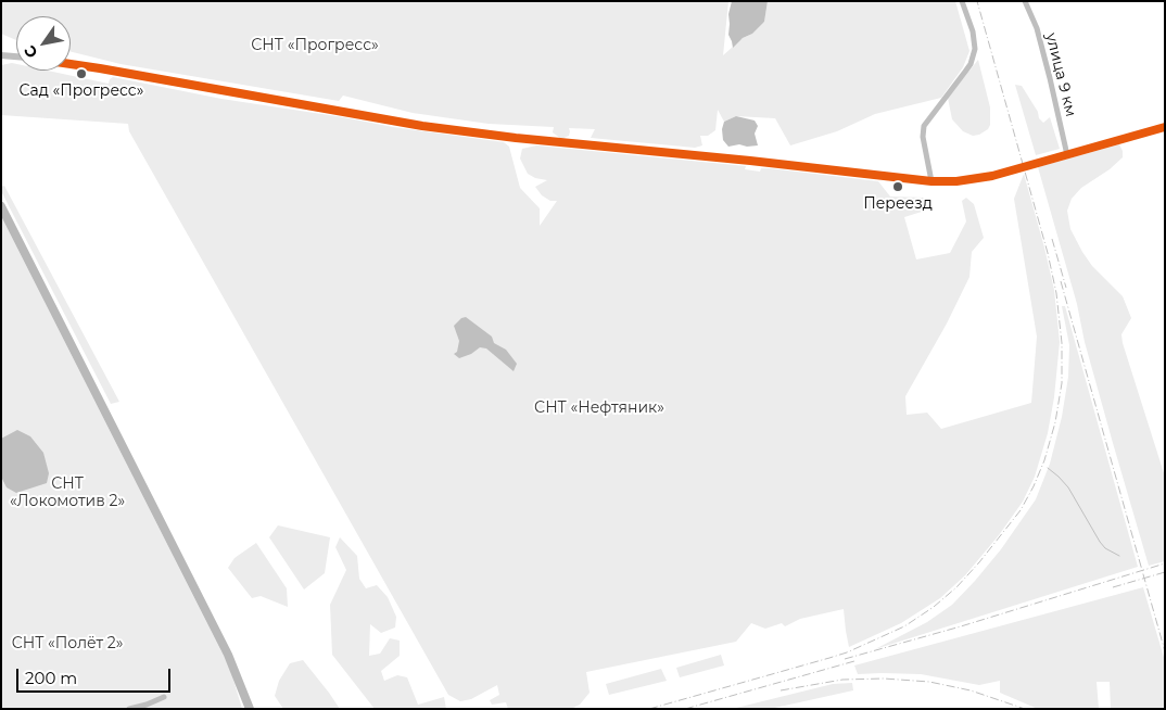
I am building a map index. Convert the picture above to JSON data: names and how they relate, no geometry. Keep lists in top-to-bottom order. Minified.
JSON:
{"streets":{"street":["улица 9 км"]},"parks":["СНТ «Прогресс»","СНТ «Нефтяник»","СНТ «Локомотив 2»","СНТ «Полёт 2»"],"places":["Сад «Прогресс»","Переезд"],"scale_bar":"200 m","north":"bottom left"}
